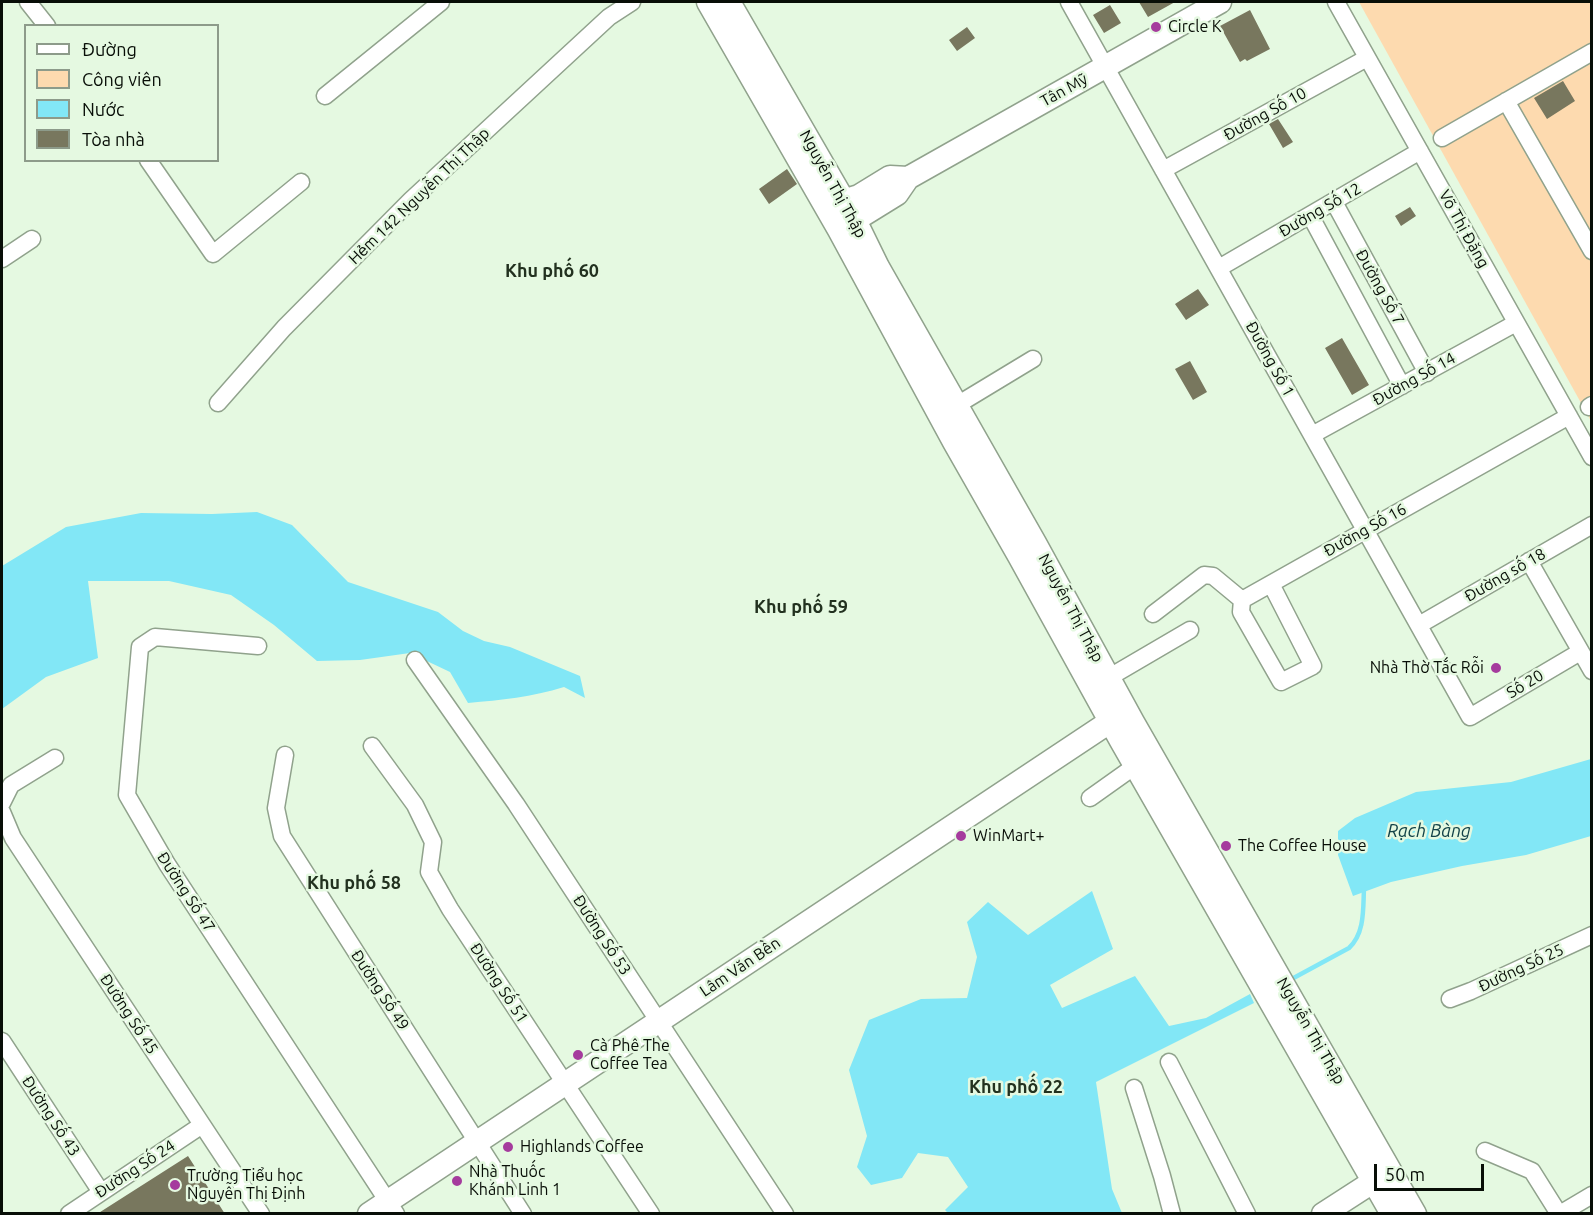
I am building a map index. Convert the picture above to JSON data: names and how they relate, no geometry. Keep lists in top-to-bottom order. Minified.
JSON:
{"streets":{"main road":["Tân Mỹ","Nguyễn Thị Thập","Lâm Văn Bền"],"street":["Đường Số 10","Hẻm 142 Nguyễn Thị Thập","Đường Số 12","Võ Thị Đặng","Đường Số 7","Đường Số 1","Đường Số 14","Đường Số 16","Đường số 18","Số 20","Đường Số 47","Đường Số 53","Đường Số 25","Đường Số 51","Đường Số 49","Đường Số 45","Đường Số 43","Đường Số 24"]},"crossings":[["Tân Mỹ","Nguyễn Thị Thập"],["Tân Mỹ","Đường Số 1"],["Đường Số 10","Võ Thị Đặng"],["Đường Số 10","Đường Số 1"],["Nguyễn Thị Thập","Lâm Văn Bền"],["Đường Số 12","Võ Thị Đặng"],["Đường Số 12","Đường Số 7"],["Đường Số 12","Đường Số 1"],["Võ Thị Đặng","Đường Số 14"],["Võ Thị Đặng","Đường Số 16"],["Đường Số 7","Đường Số 14"],["Đường Số 1","Đường Số 14"],["Đường Số 1","Đường Số 16"],["Đường Số 1","Đường số 18"],["Đường Số 1","Số 20"],["Đường Số 47","Lâm Văn Bền"],["Đường Số 53","Lâm Văn Bền"],["Lâm Văn Bền","Đường Số 51"],["Lâm Văn Bền","Đường Số 49"],["Đường Số 45","Đường Số 24"],["Đường Số 43","Đường Số 24"]],"districts":["Khu phố 60","Khu phố 59","Khu phố 58","Khu phố 22"],"water":["Rạch Bàng"],"places":["Circle K","Nhà Thờ Tắc Rỗi","WinMart+","The Coffee House","Cà Phê The Coffee Tea","Highlands Coffee","Nhà Thuốc Khánh Linh 1","Trường Tiểu học Nguyễn Thị Định"],"legend":["Đường","Công viên","Nước","Tòa nhà"],"scale_bar":"50 m"}
